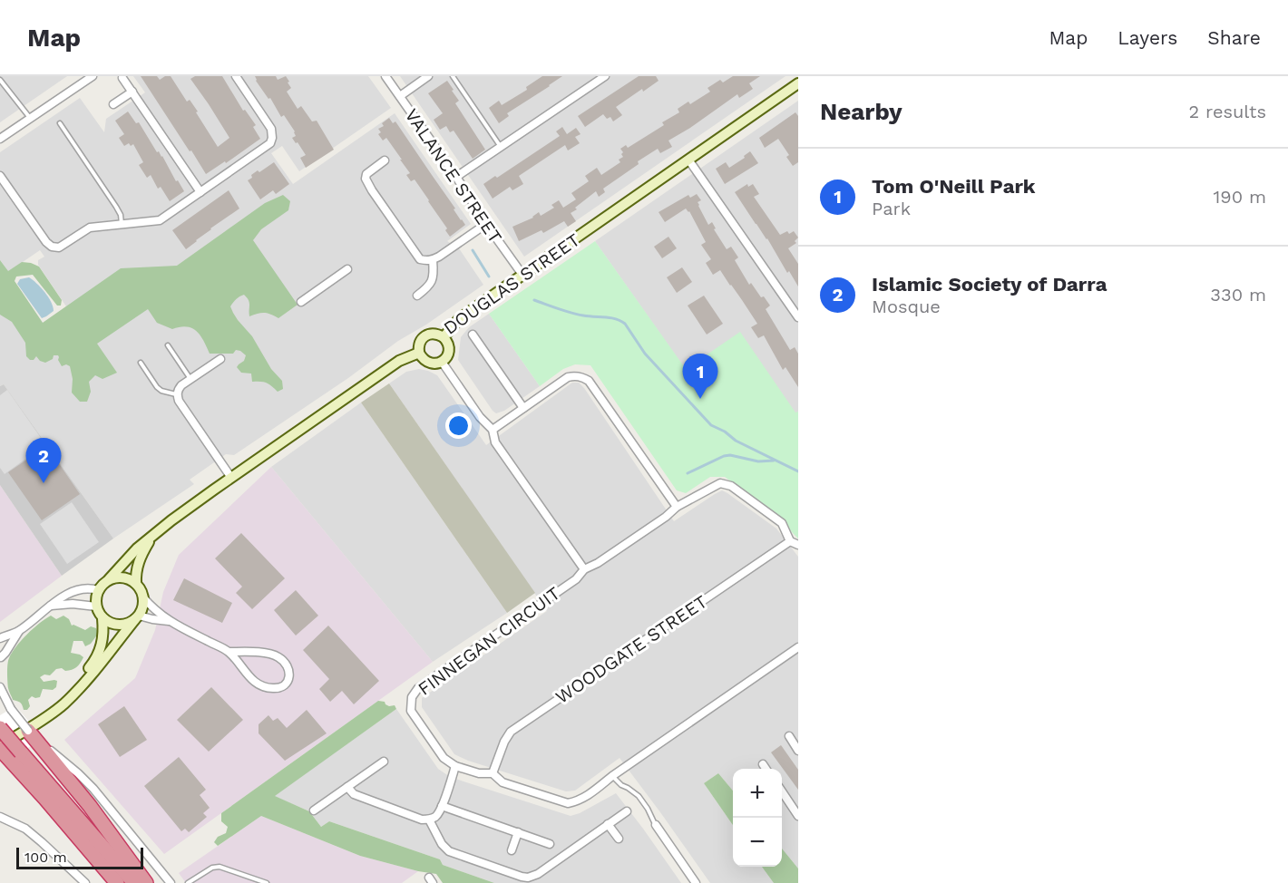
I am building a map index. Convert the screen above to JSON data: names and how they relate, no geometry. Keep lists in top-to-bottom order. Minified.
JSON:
{"streets":{"main road":["DOUGLAS STREET"],"street":["VALANCE STREET","FINNEGAN CIRCUIT","WOODGATE STREET"]},"crossings":[["VALANCE STREET","DOUGLAS STREET"],["FINNEGAN CIRCUIT","WOODGATE STREET"]],"scale_bar":"100 m","page":{"header":"Map","nav":["Map","Layers","Share"],"heading":["Nearby","2 results"],"list":[{"mark":"1","name":"Tom O'Neill Park","note":"Park","value":"190 m"},{"mark":"2","name":"Islamic Society of Darra","note":"Mosque","value":"330 m"}],"pins":["1","2"],"map_buttons":["+","−"],"scale":"100 m"}}
